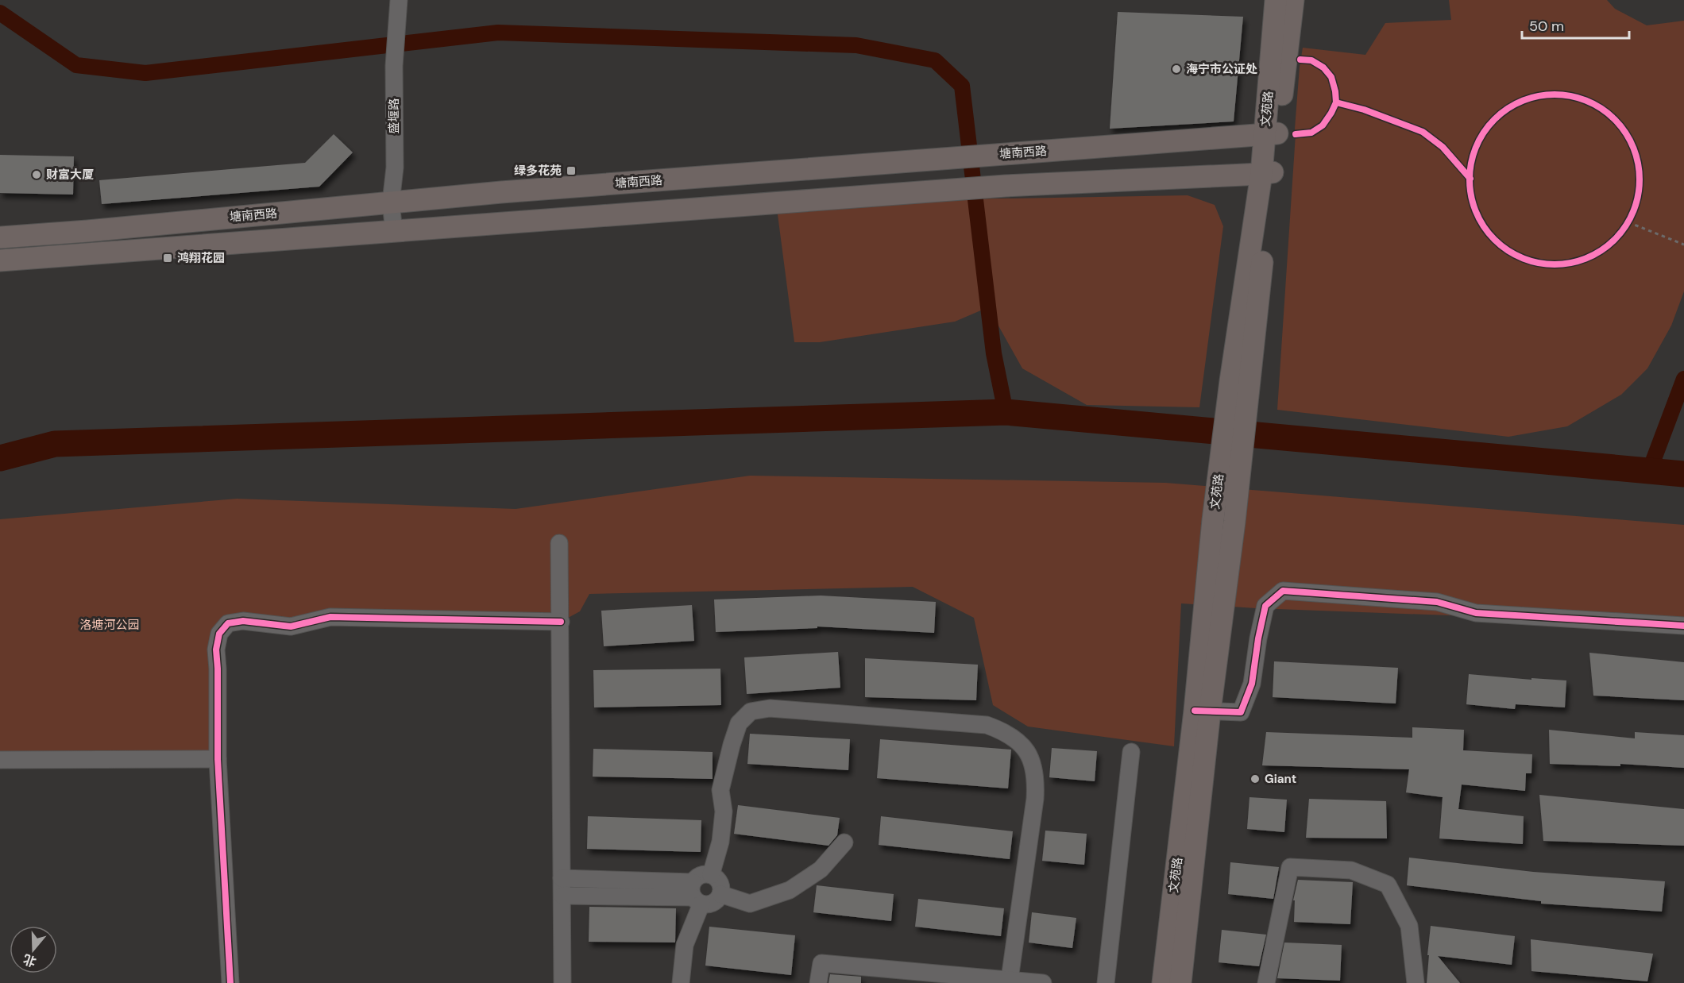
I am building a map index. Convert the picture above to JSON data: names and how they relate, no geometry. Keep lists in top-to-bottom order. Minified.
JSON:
{"streets":{"main road":["文苑路","塘南西路"],"street":["盛堰路"]},"crossings":[["文苑路","塘南西路"],["盛堰路","塘南西路"]],"parks":["洛塘河公园"],"places":{"other":["海宁市公证处","财富大厦","Giant"],"transit":["绿多花苑","鸿翔花园"]},"scale_bar":"50 m","north":"bottom"}
